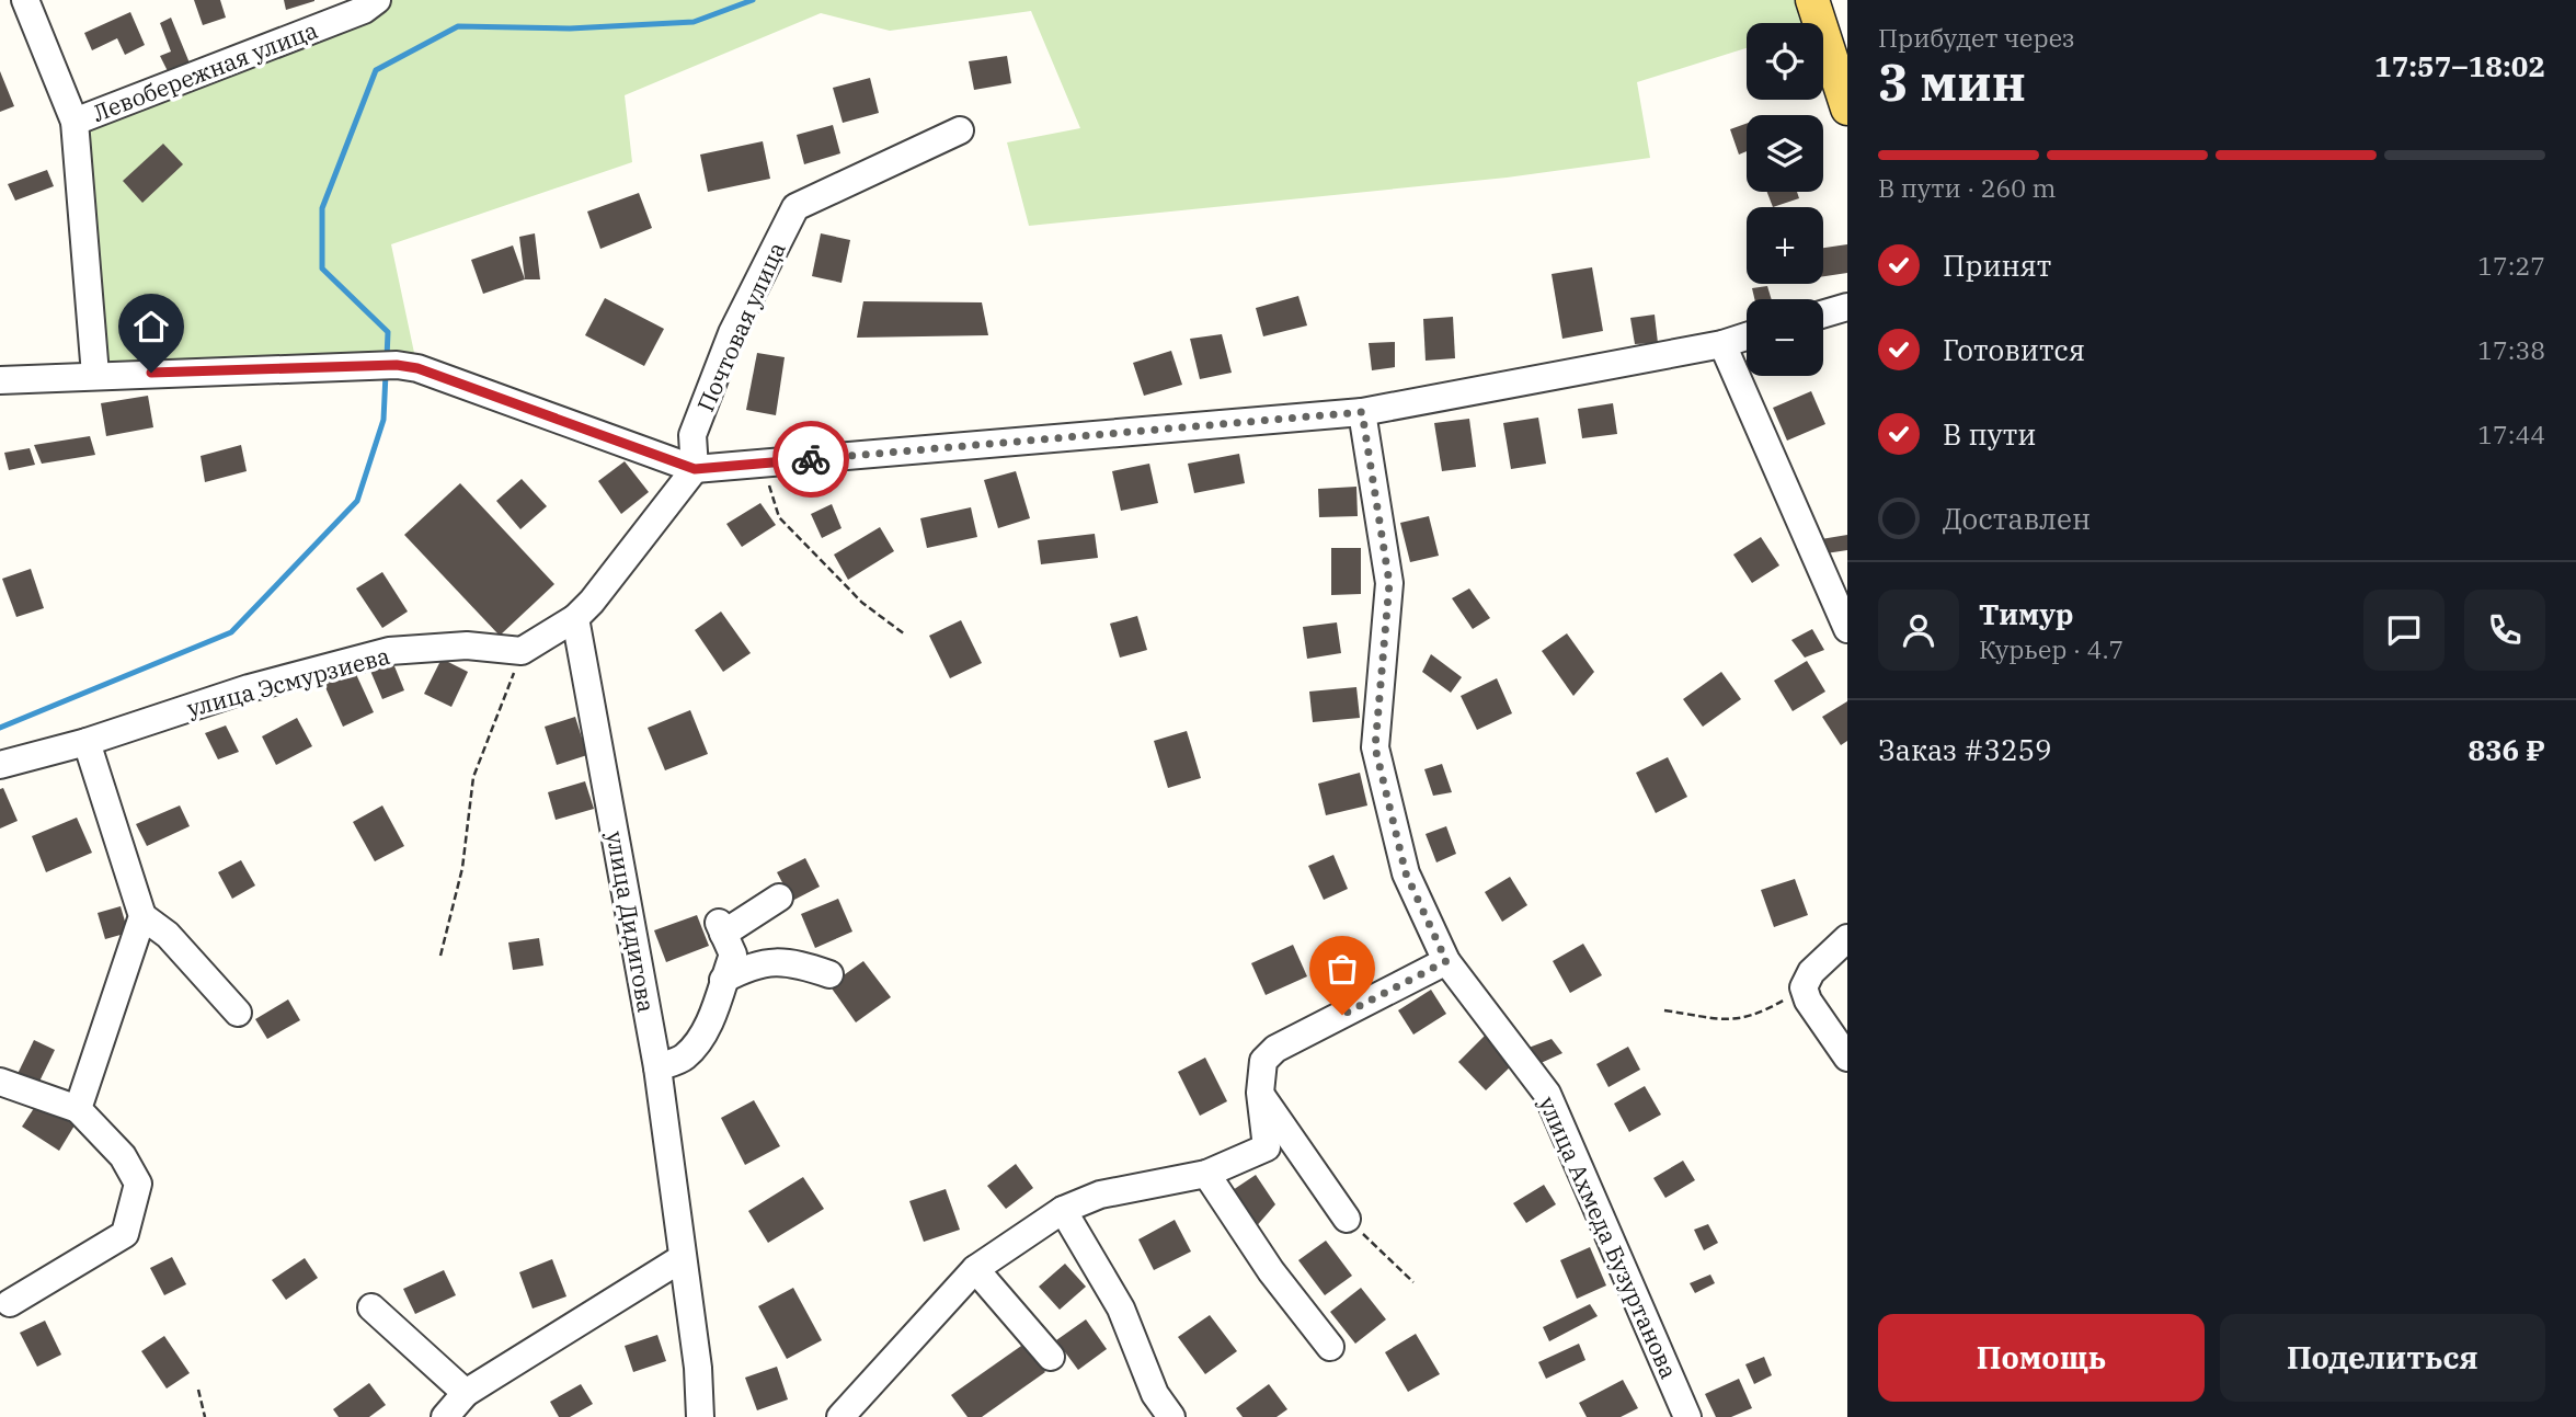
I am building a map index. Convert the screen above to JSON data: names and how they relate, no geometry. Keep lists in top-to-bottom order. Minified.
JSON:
{"streets":{"street":["Левобережная улица","Почтовая улица","улица Эсмурзиева","улица Дидигова","улица Ахмеда Бузуртанова"]},"page":{"heading":["3 мин","Прибудет через","17:57–18:02"],"panel":["Тимур","Курьер · 4.7","Заказ #3259","836 ₽"],"map_buttons":["+","−"],"bar":"В пути · 260 m","list":[["Принят","17:27"],["Готовится","17:38"],["В пути","17:44"],"Доставлен"],"buttons":["Помощь","Поделиться"]}}
